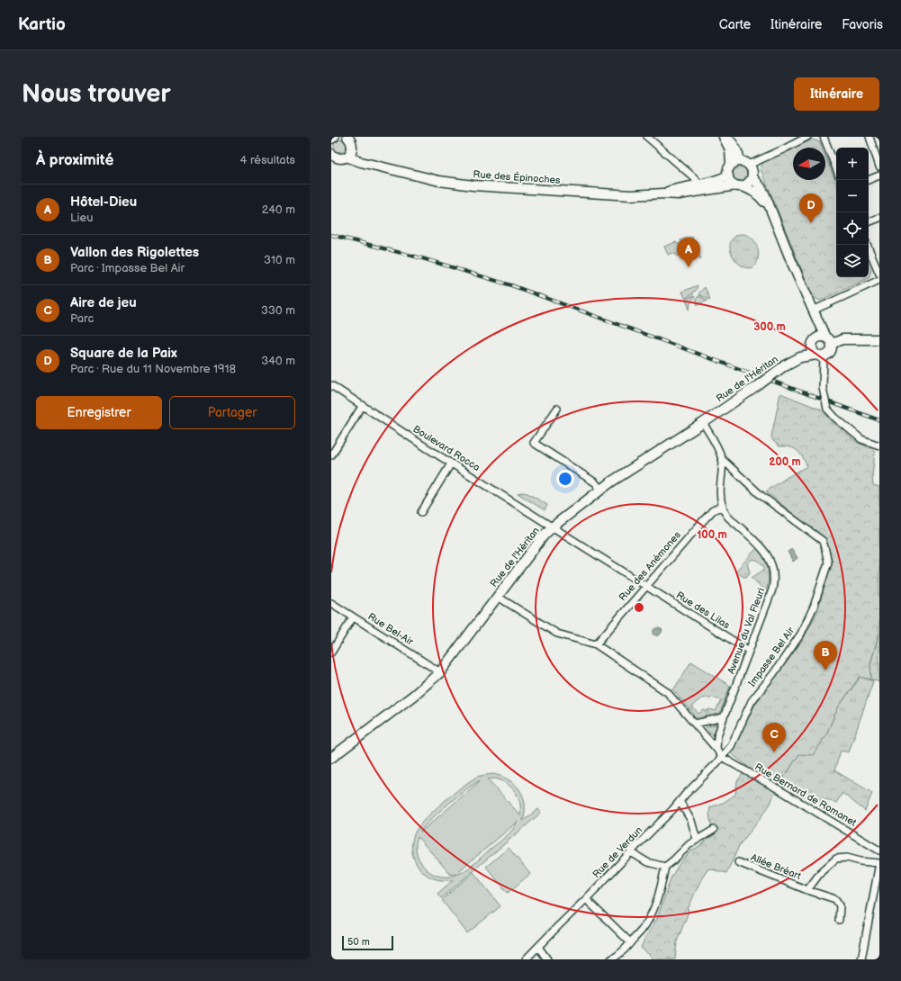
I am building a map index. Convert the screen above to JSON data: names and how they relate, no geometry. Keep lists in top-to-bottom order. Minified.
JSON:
{"streets":{"street":["Rue des Épinoches","Rue de l'Héritan","Boulevard Rocca","Rue des Anémones","Rue des Lilas","Rue Bel-Air","Avenue du Val Fleuri","Impasse Bel Air","Rue Bernard de Romanet","Rue de Verdun","Allée Bréart"]},"crossings":[["Rue de l'Héritan","Boulevard Rocca"],["Rue de l'Héritan","Rue Bel-Air"],["Rue de l'Héritan","Avenue du Val Fleuri"],["Boulevard Rocca","Rue des Anémones"],["Boulevard Rocca","Rue des Lilas"],["Rue des Anémones","Rue des Lilas"],["Rue des Anémones","Avenue du Val Fleuri"],["Rue des Lilas","Avenue du Val Fleuri"],["Avenue du Val Fleuri","Impasse Bel Air"],["Impasse Bel Air","Rue Bernard de Romanet"],["Impasse Bel Air","Rue de Verdun"],["Rue Bernard de Romanet","Rue de Verdun"]],"scale_bar":"50 m","north":"left","page":{"header":"Kartio","nav":["Carte","Itinéraire","Favoris"],"buttons":["Itinéraire",["Enregistrer","Partager"]],"title":"Nous trouver","heading":["À proximité","4 résultats"],"map_buttons":["+","−"],"list":[{"mark":"A","name":"Hôtel-Dieu","note":"Lieu","value":"240 m"},{"mark":"B","name":"Vallon des Rigolettes","note":"Parc · Impasse Bel Air","value":"310 m"},{"mark":"C","name":"Aire de jeu","note":"Parc","value":"330 m"},{"mark":"D","name":"Square de la Paix","note":"Parc · Rue du 11 Novembre 1918","value":"340 m"}],"pins":["D","A","B","C"],"scale":"50 m"},"rings":["300 m","200 m","100 m"]}
